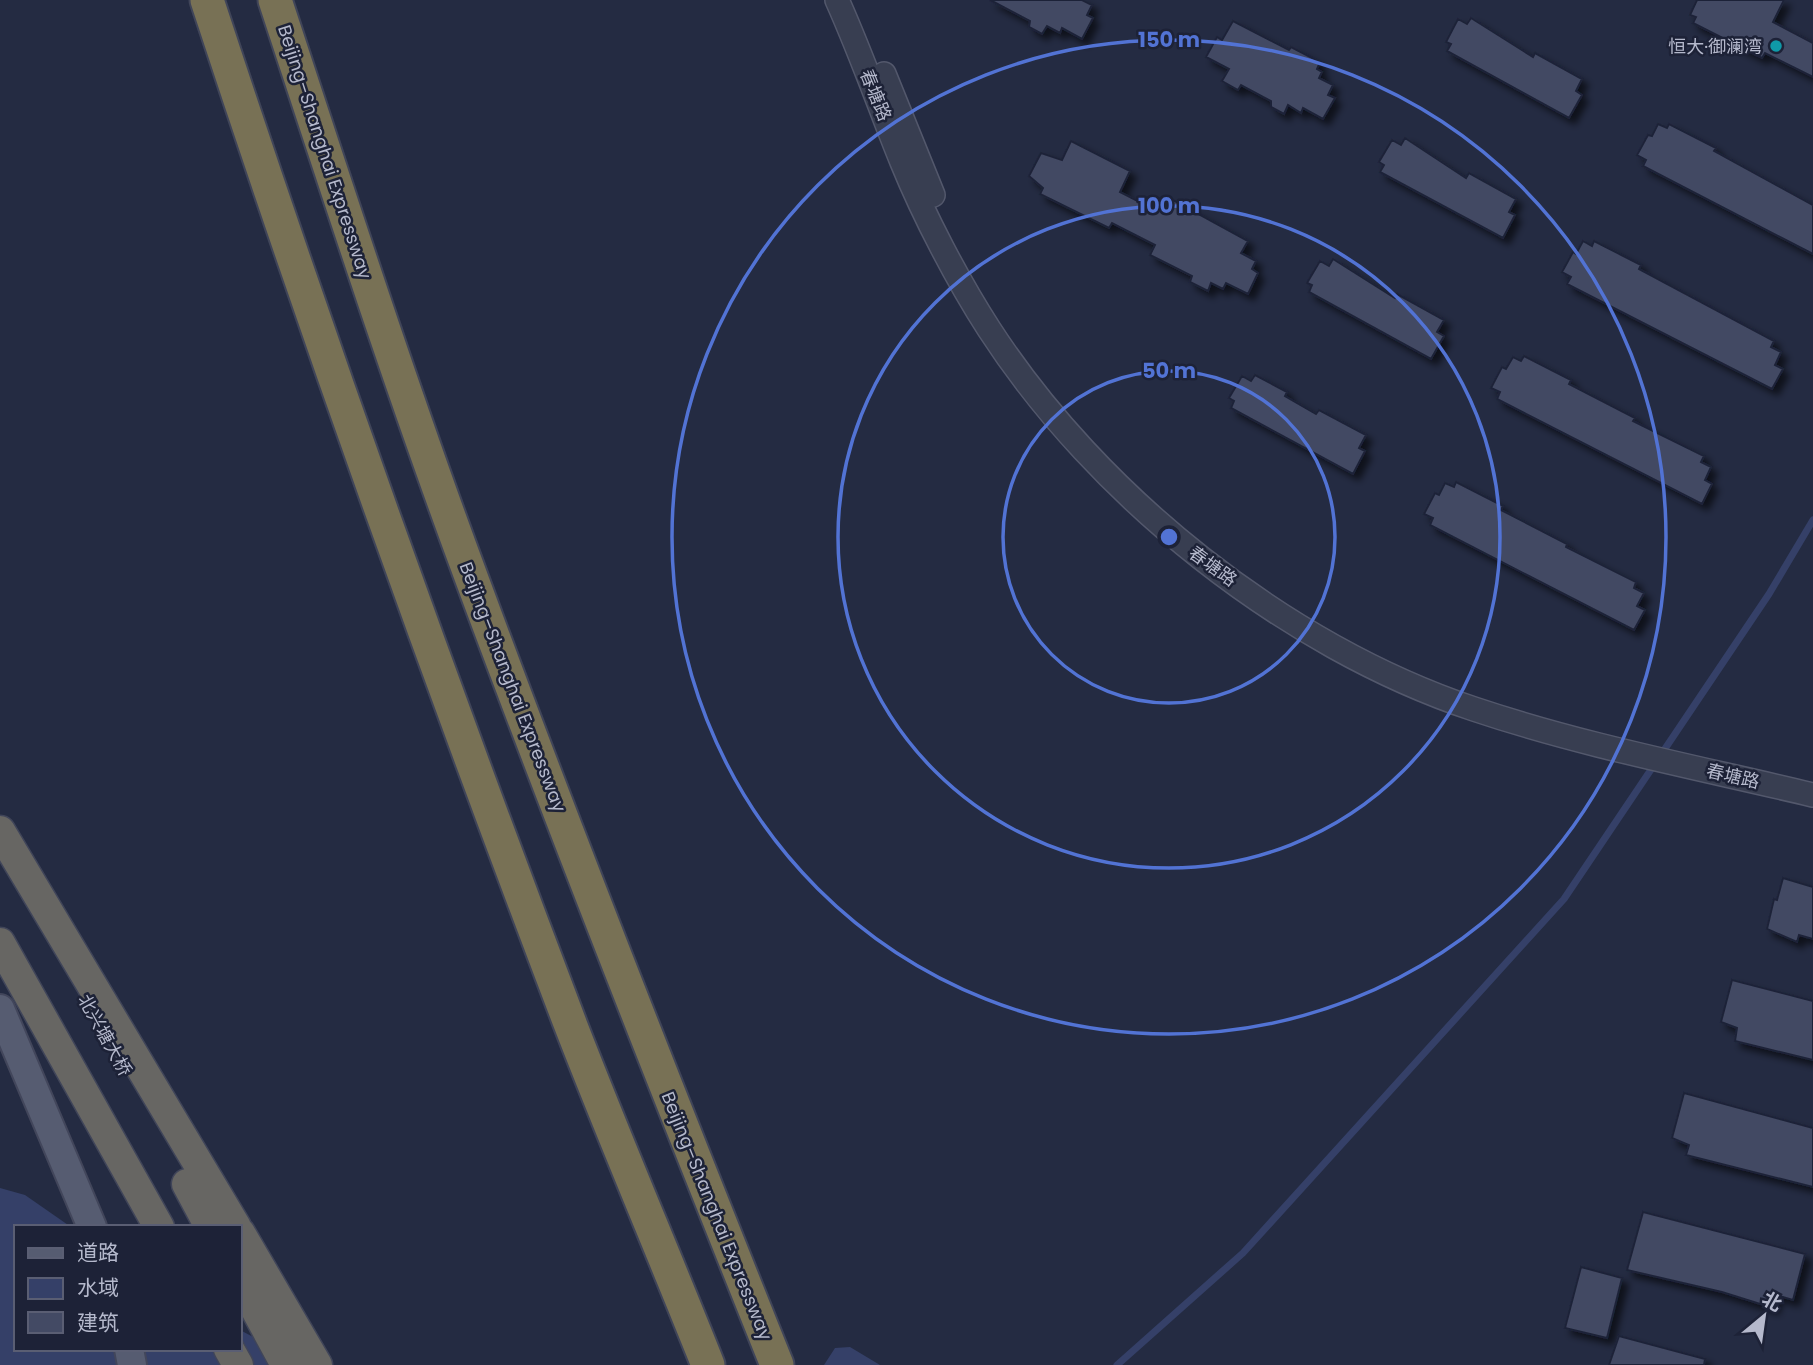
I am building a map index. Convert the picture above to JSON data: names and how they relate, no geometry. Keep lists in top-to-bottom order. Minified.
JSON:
{"streets":{"highway":["Beijing–Shanghai Expressway","北兴塘大桥"],"street":["春塘路"]},"places":["恒大·御澜湾"],"legend":["道路","水域","建筑"],"north":"top right","rings":["150 m","100 m","50 m"]}
